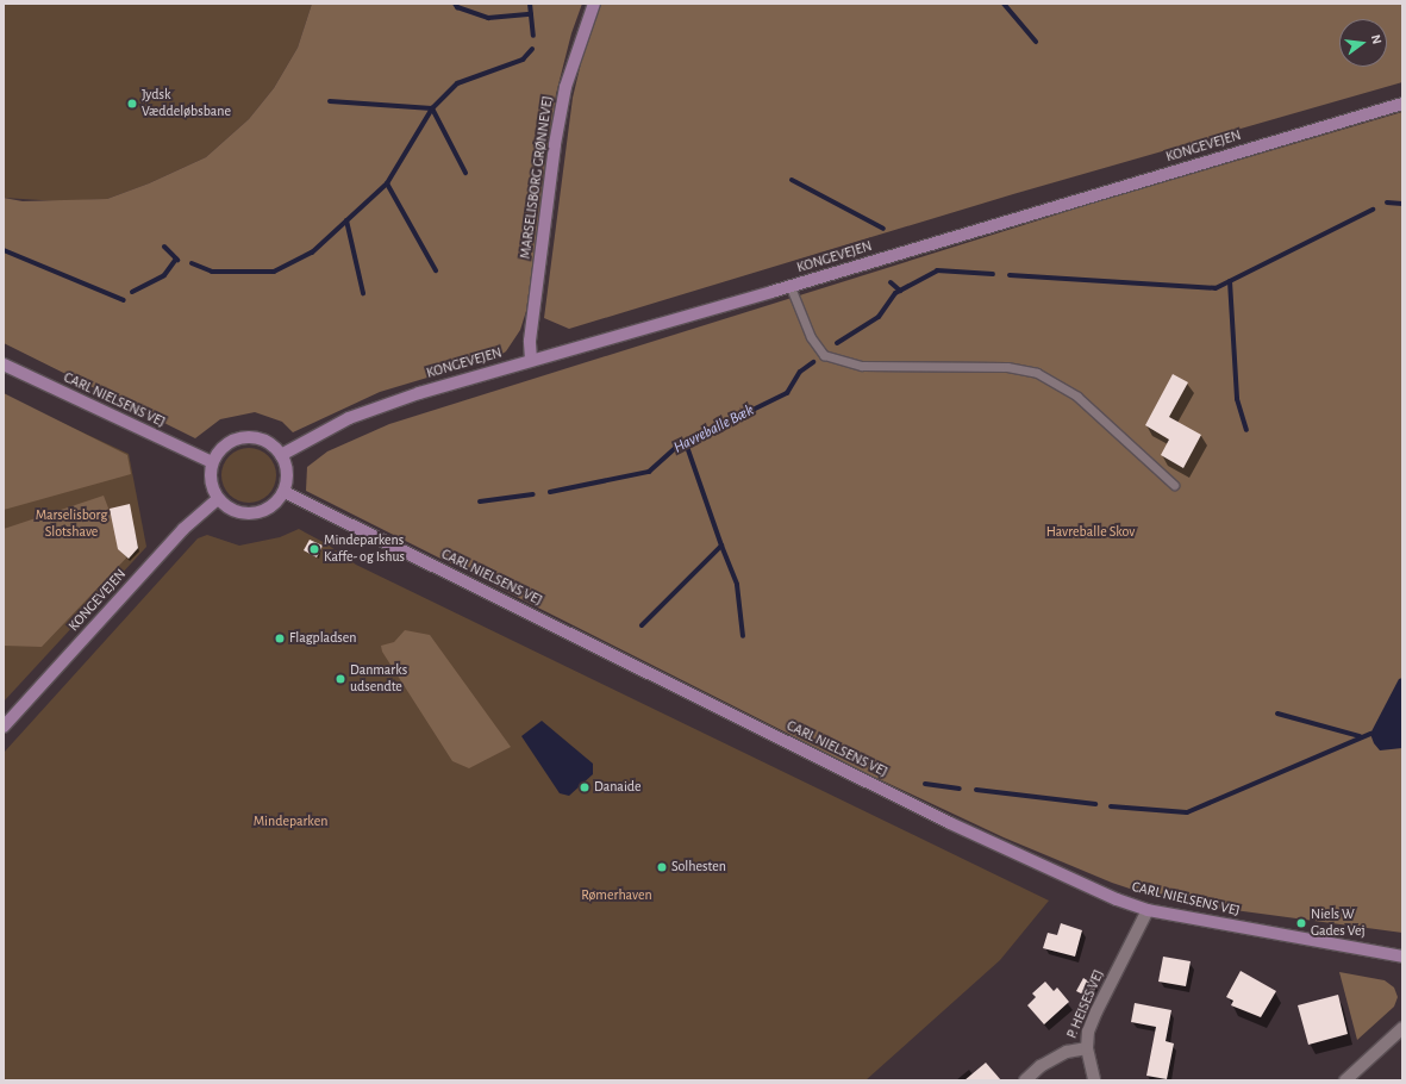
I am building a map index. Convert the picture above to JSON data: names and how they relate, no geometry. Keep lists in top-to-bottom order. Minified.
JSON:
{"streets":{"street":["KONGEVEJEN","MARSELISBORG GRØNNEVEJ","CARL NIELSENS VEJ","P. HEISES VEJ"]},"crossings":[["KONGEVEJEN","MARSELISBORG GRØNNEVEJ"],["KONGEVEJEN","CARL NIELSENS VEJ"],["CARL NIELSENS VEJ","P. HEISES VEJ"]],"water":["Havreballe Bæk"],"parks":["Marselisborg Slotshave","Havreballe Skov","Mindeparken","Rømerhaven"],"places":["Jydsk Væddeløbsbane","Mindeparkens Kaffe- og Ishus","Flagpladsen","Danmarks udsendte","Danaide","Solhesten","Niels W Gades Vej"],"north":"right"}
